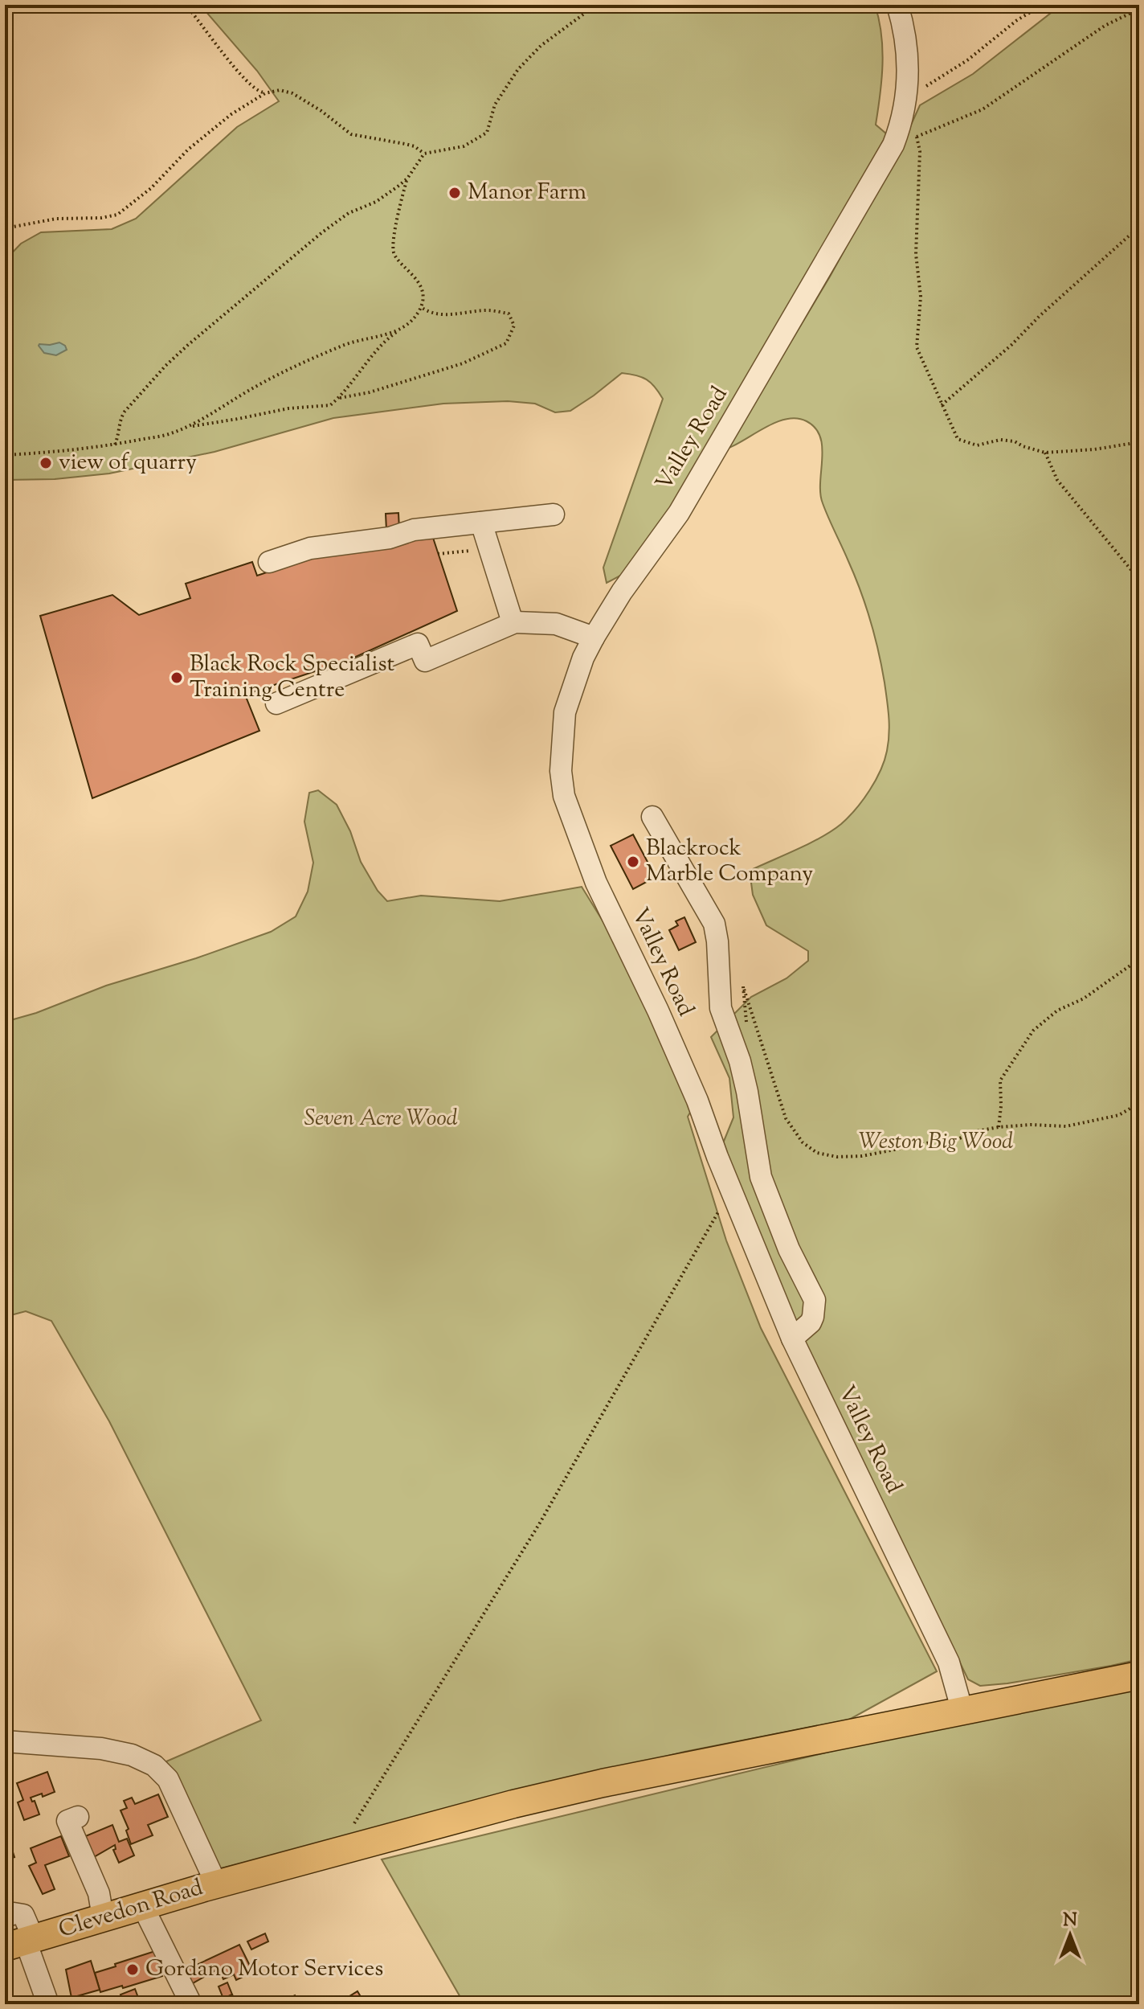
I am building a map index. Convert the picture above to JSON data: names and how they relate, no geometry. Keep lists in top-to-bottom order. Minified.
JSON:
{"streets":{"main road":["Clevedon Road"],"street":["Valley Road"]},"crossings":[["Valley Road","Clevedon Road"]],"parks":["Seven Acre Wood","Weston Big Wood"],"places":["Manor Farm","view of quarry","Black Rock Specialist Training Centre","Blackrock Marble Company","Gordano Motor Services"],"north":"top"}
